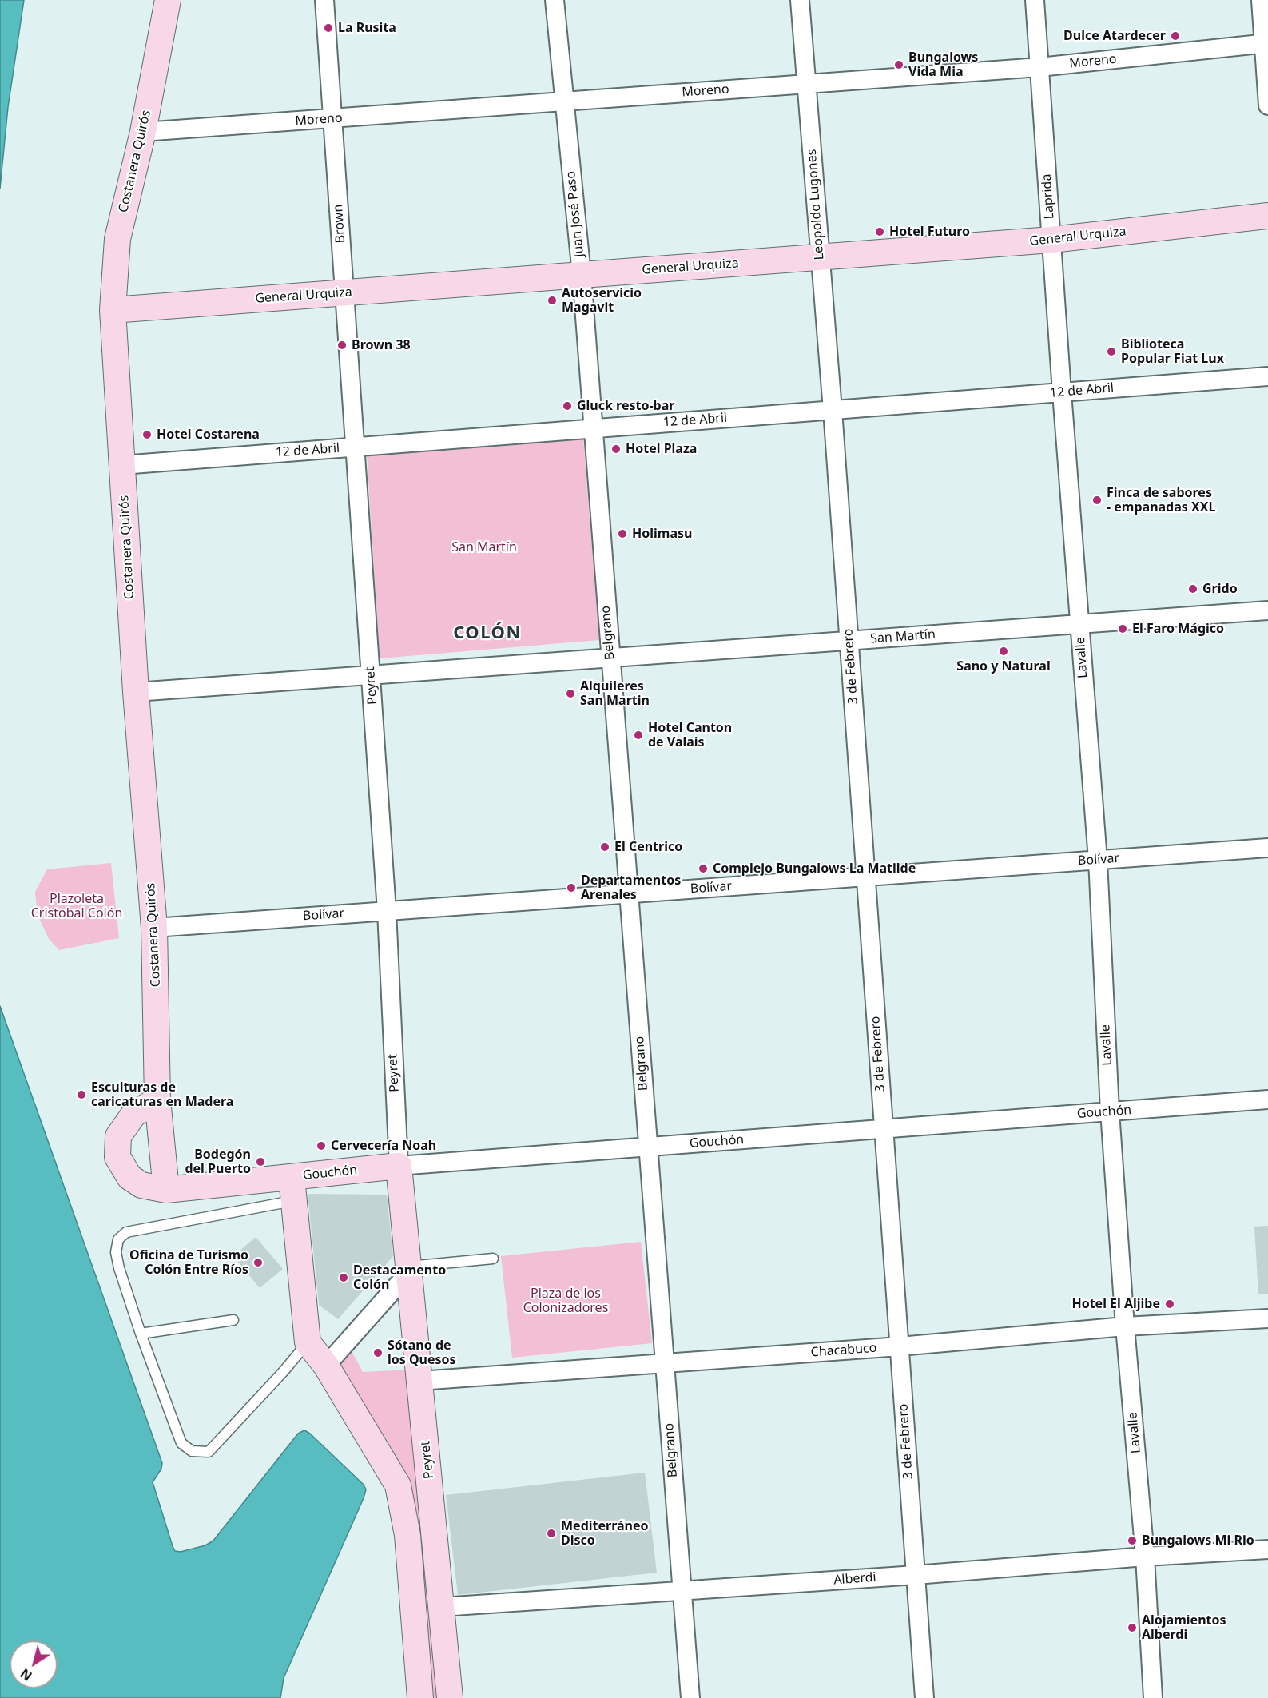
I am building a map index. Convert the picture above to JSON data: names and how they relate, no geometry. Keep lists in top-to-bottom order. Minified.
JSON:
{"streets":{"main road":["Costanera Quirós","General Urquiza","Peyret","Gouchón"],"street":["Moreno","Laprida","Leopoldo Lugones","Juan José Paso","Brown","12 de Abril","Belgrano","San Martín","Lavalle","3 de Febrero","Bolívar","Chacabuco","Alberdi"]},"crossings":[["Moreno","Costanera Quirós"],["Moreno","Laprida"],["Moreno","Leopoldo Lugones"],["Moreno","Juan José Paso"],["Moreno","Brown"],["Costanera Quirós","General Urquiza"],["Costanera Quirós","12 de Abril"],["Costanera Quirós","San Martín"],["Costanera Quirós","Bolívar"],["Costanera Quirós","Gouchón"],["Laprida","General Urquiza"],["Laprida","12 de Abril"],["Laprida","Lavalle"],["Leopoldo Lugones","General Urquiza"],["Leopoldo Lugones","12 de Abril"],["Leopoldo Lugones","3 de Febrero"],["Juan José Paso","General Urquiza"],["Juan José Paso","12 de Abril"],["Juan José Paso","Belgrano"],["Brown","General Urquiza"],["Brown","12 de Abril"],["Brown","Peyret"],["12 de Abril","Belgrano"],["12 de Abril","Lavalle"],["12 de Abril","3 de Febrero"],["12 de Abril","Peyret"],["Belgrano","San Martín"],["Belgrano","Bolívar"],["Belgrano","Gouchón"],["Belgrano","Chacabuco"],["Belgrano","Alberdi"],["San Martín","Lavalle"],["San Martín","3 de Febrero"],["San Martín","Peyret"],["Lavalle","Bolívar"],["Lavalle","Gouchón"],["Lavalle","Chacabuco"],["Lavalle","Alberdi"],["3 de Febrero","Bolívar"],["3 de Febrero","Gouchón"],["3 de Febrero","Chacabuco"],["3 de Febrero","Alberdi"],["Peyret","Bolívar"],["Peyret","Gouchón"],["Peyret","Chacabuco"],["Peyret","Alberdi"]],"districts":["COLÓN"],"parks":["San Martín","Plazoleta Cristobal Colón","Plaza de los Colonizadores"],"places":["La Rusita","Dulce Atardecer","Bungalows Vida Mia","Hotel Futuro","Autoservicio Magavit","Brown 38","Biblioteca Popular Fiat Lux","Gluck resto-bar","Hotel Costarena","Hotel Plaza","Finca de sabores - empanadas XXL","Holimasu","Grido","El Faro Mágico","Sano y Natural","Alquileres San Martin","Hotel Canton de Valais","El Centrico","Complejo Bungalows La Matilde","Departamentos Arenales","Esculturas de caricaturas en Madera","Cervecería Noah","Bodegón del Puerto","Oficina de Turismo Colón Entre Ríos","Destacamento Colón","Hotel El Aljibe","Sótano de los Quesos","Mediterráneo Disco","Bungalows Mi Rio","Alojamientos Alberdi"],"north":"bottom left"}
